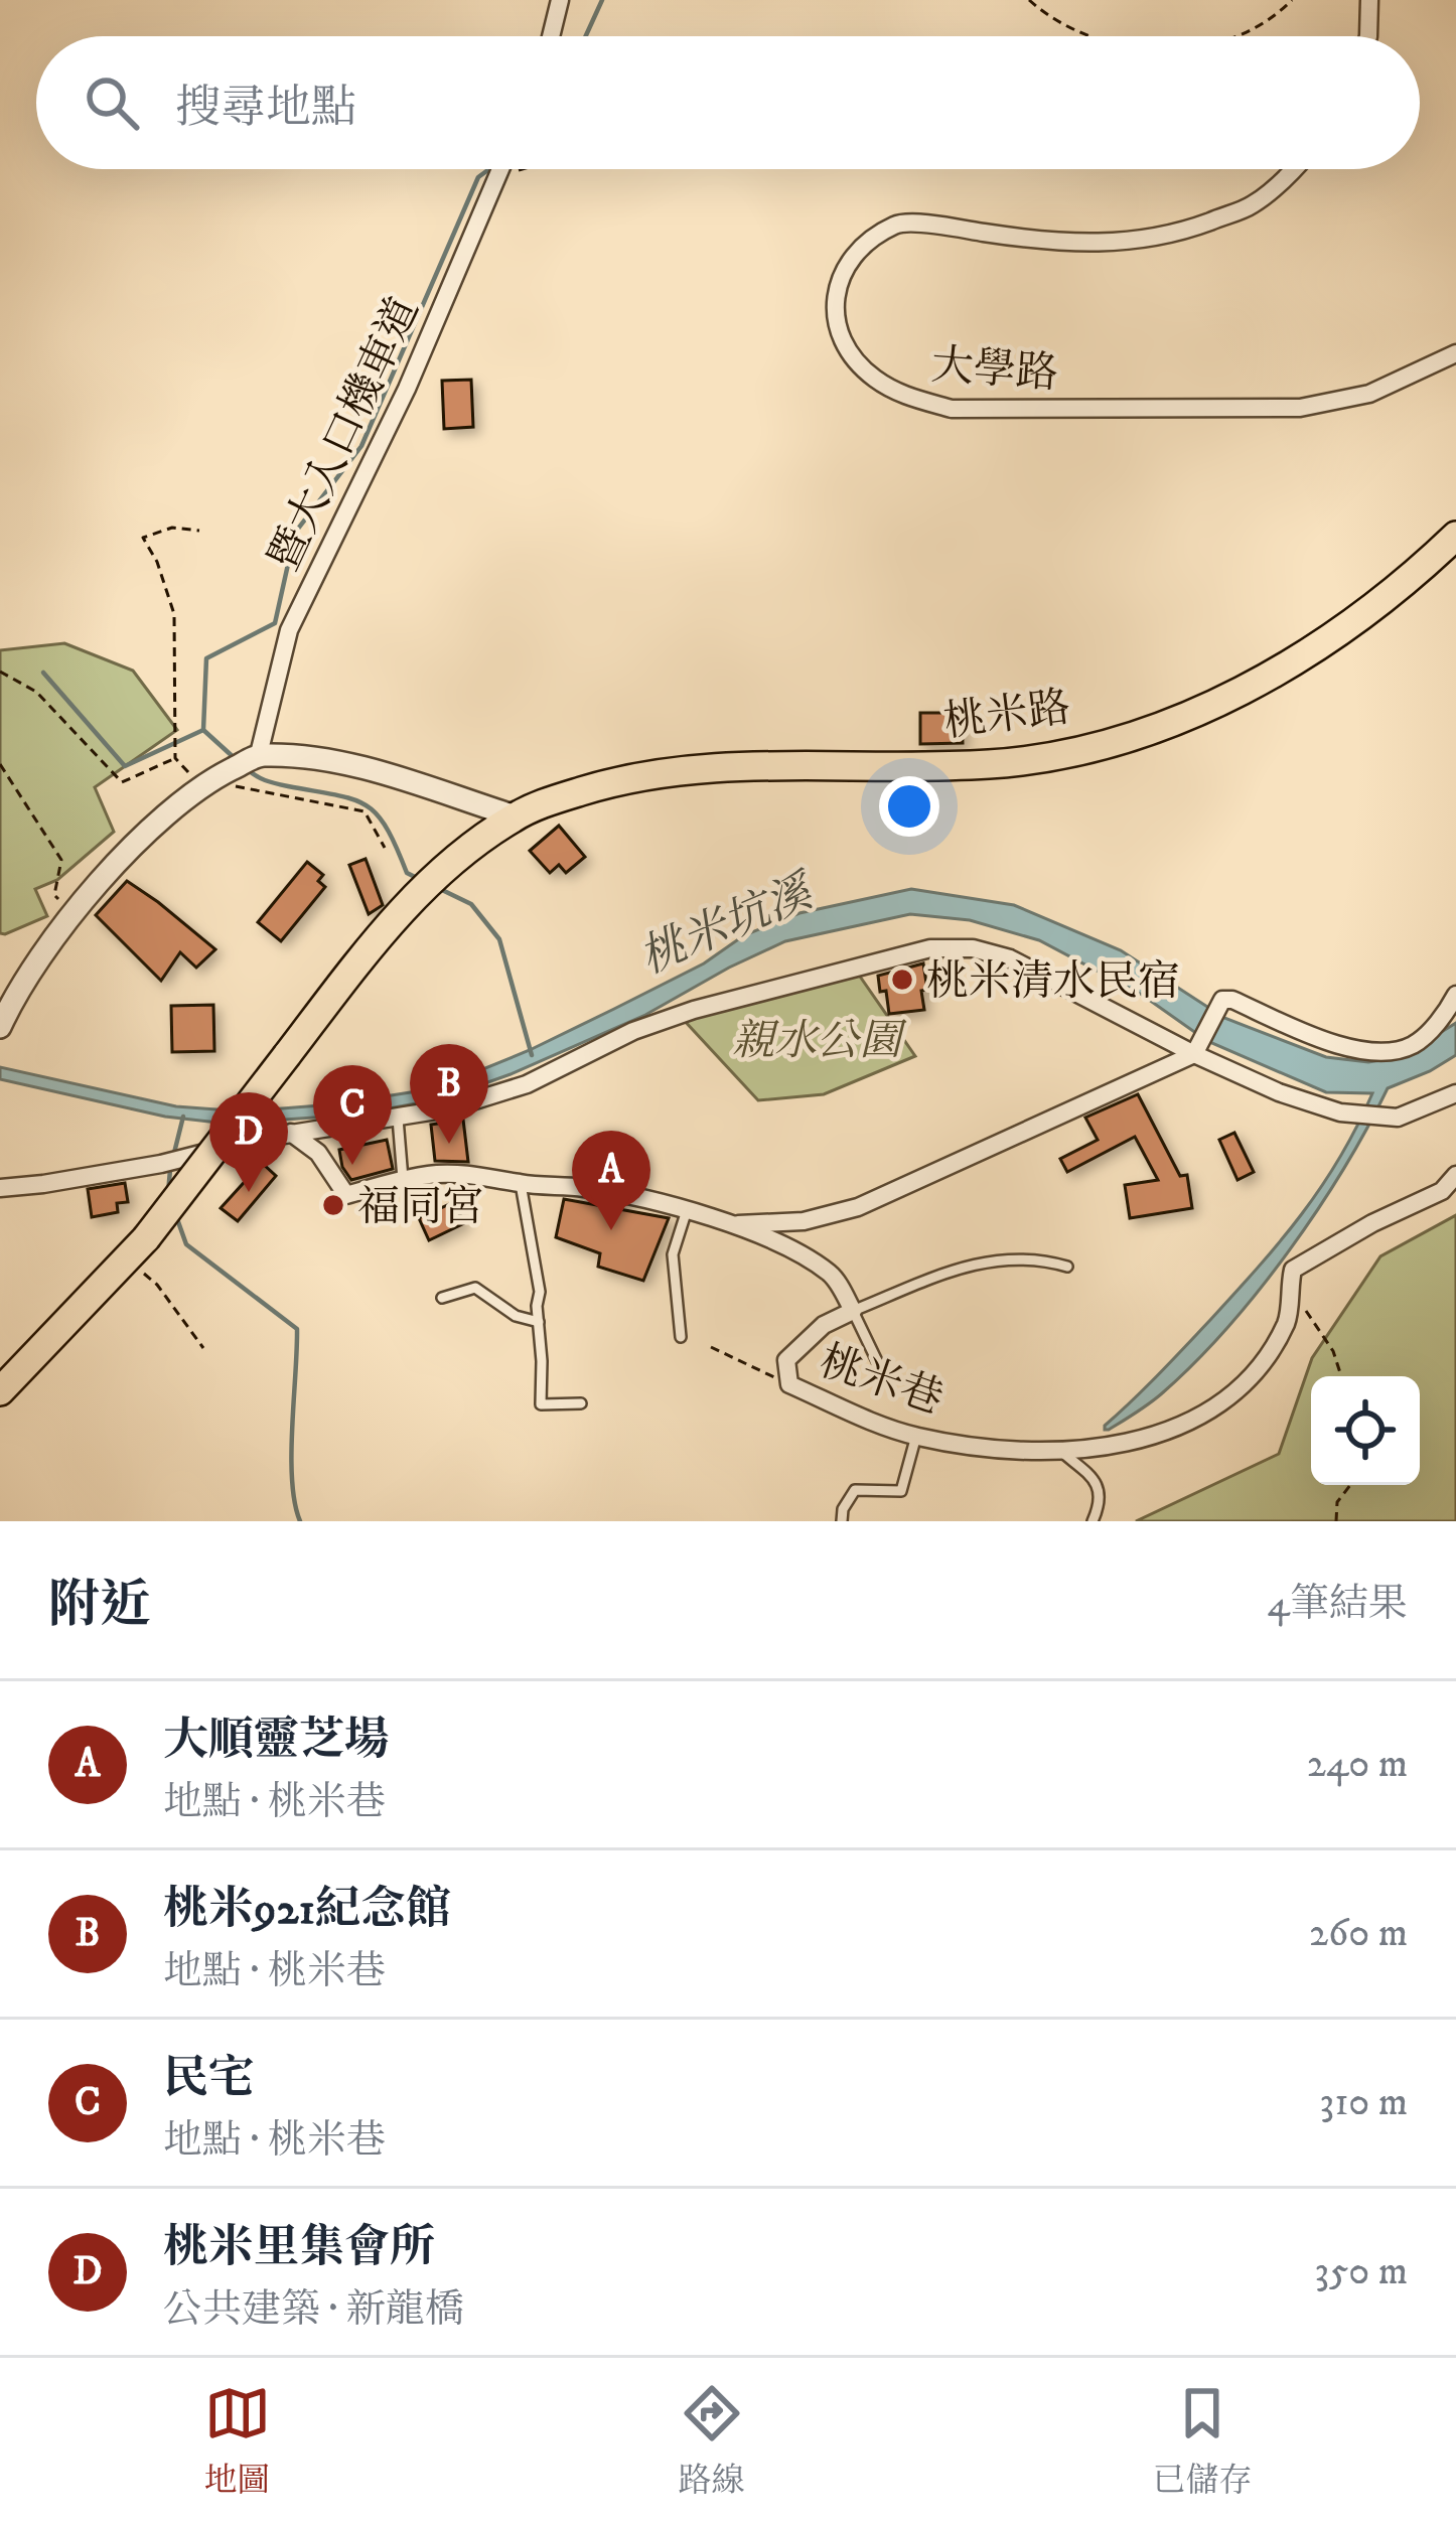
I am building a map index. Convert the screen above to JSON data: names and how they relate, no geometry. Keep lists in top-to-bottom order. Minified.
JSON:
{"streets":{"main road":["桃米路"],"street":["大學路","暨大入口機車道","桃米巷"]},"water":["桃米坑溪"],"parks":["親水公園"],"places":["桃米清水民宿","福同宮"],"page":{"search":"搜尋地點","pins":["B","C","D","A"],"heading":["附近","4筆結果"],"list":[{"mark":"A","name":"大順靈芝場","note":"地點 · 桃米巷","value":"240 m"},{"mark":"B","name":"桃米921紀念館","note":"地點 · 桃米巷","value":"260 m"},{"mark":"C","name":"民宅","note":"地點 · 桃米巷","value":"310 m"},{"mark":"D","name":"桃米里集會所","note":"公共建築 · 新龍橋","value":"350 m"}],"nav":["地圖","路線","已儲存"]}}
